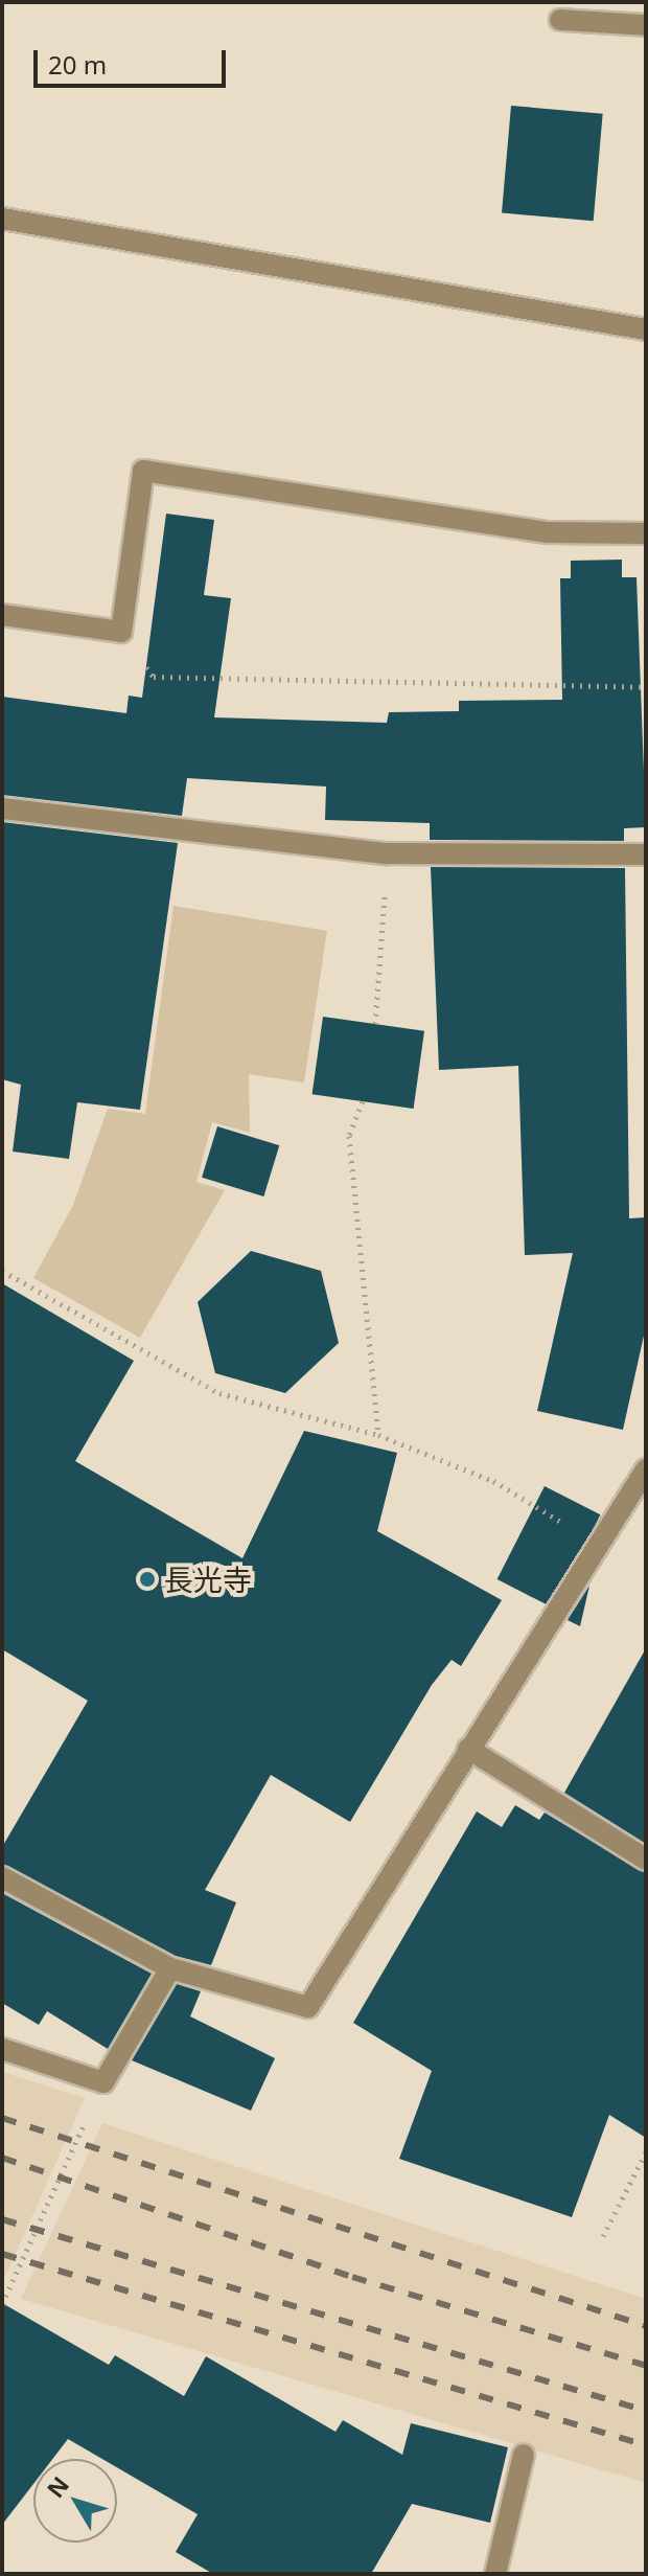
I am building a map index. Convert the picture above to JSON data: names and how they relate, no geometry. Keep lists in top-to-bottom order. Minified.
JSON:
{"places":["長光寺"],"scale_bar":"20 m","north":"top left"}
